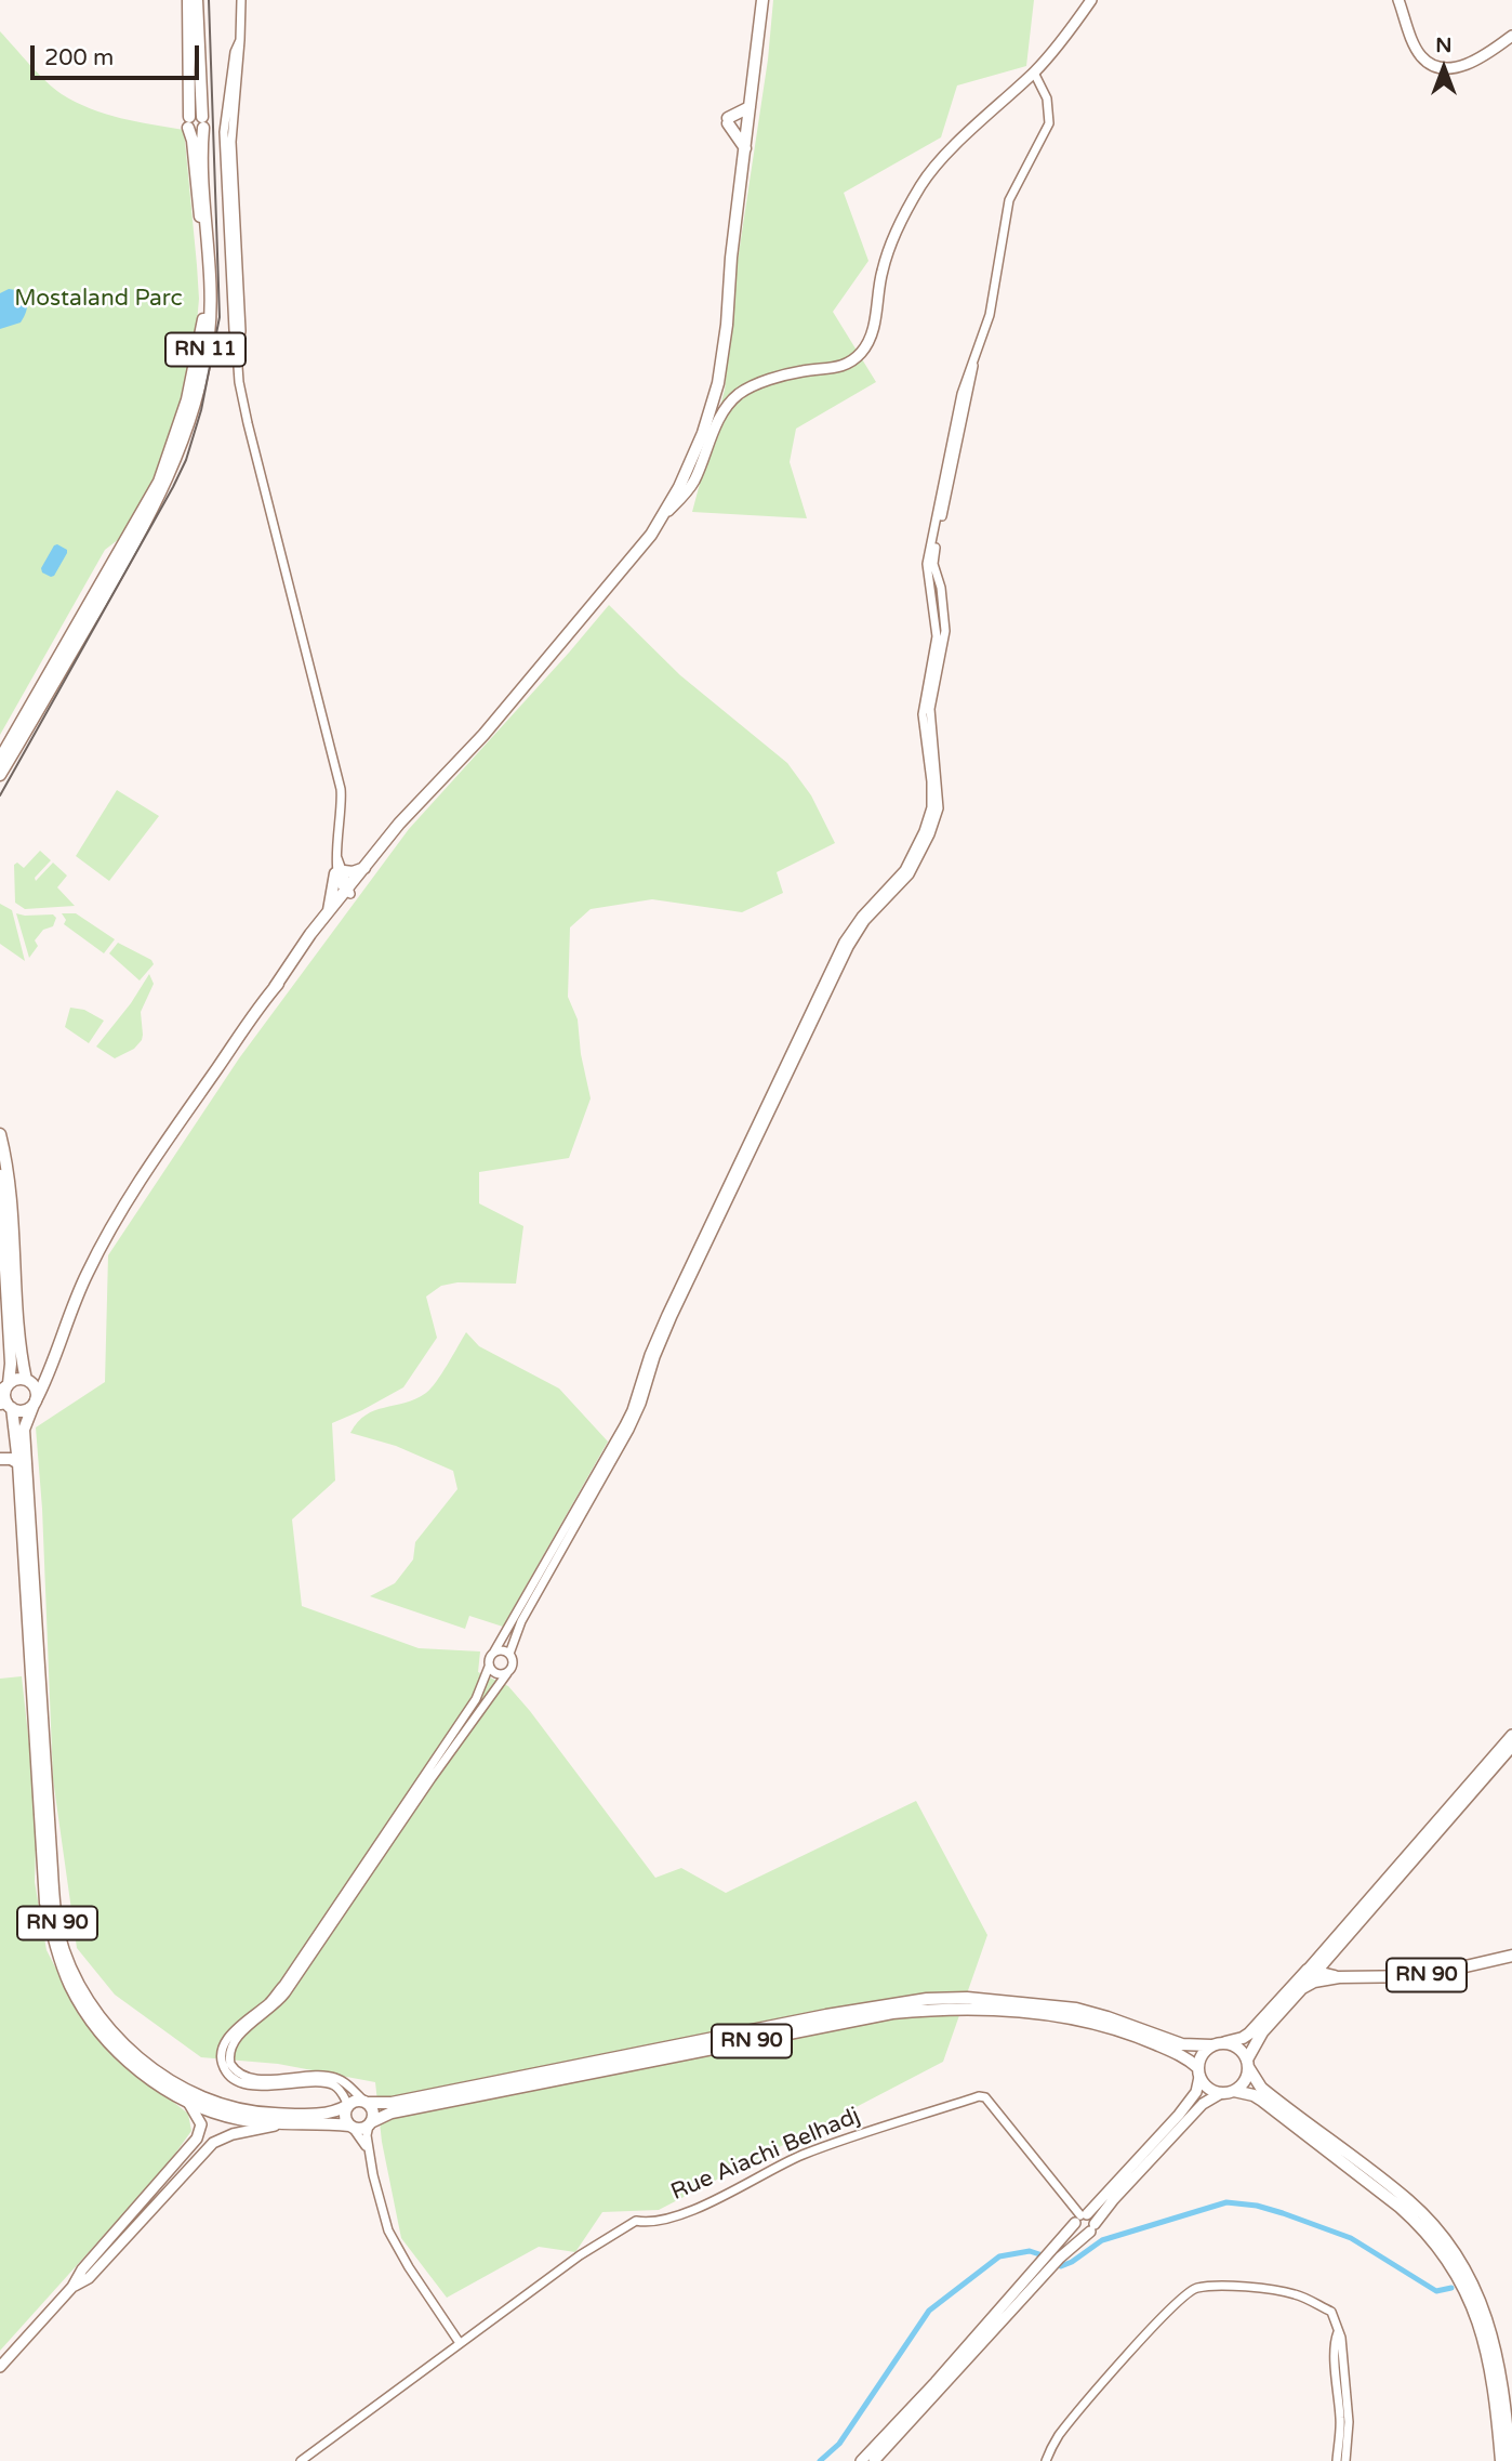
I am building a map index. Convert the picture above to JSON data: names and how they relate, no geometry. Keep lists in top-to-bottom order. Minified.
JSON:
{"streets":{"main road":["RN 11","RN 90"],"street":["Rue Aiachi Belhadj"]},"parks":["Mostaland Parc"],"scale_bar":"200 m","north":"top"}
